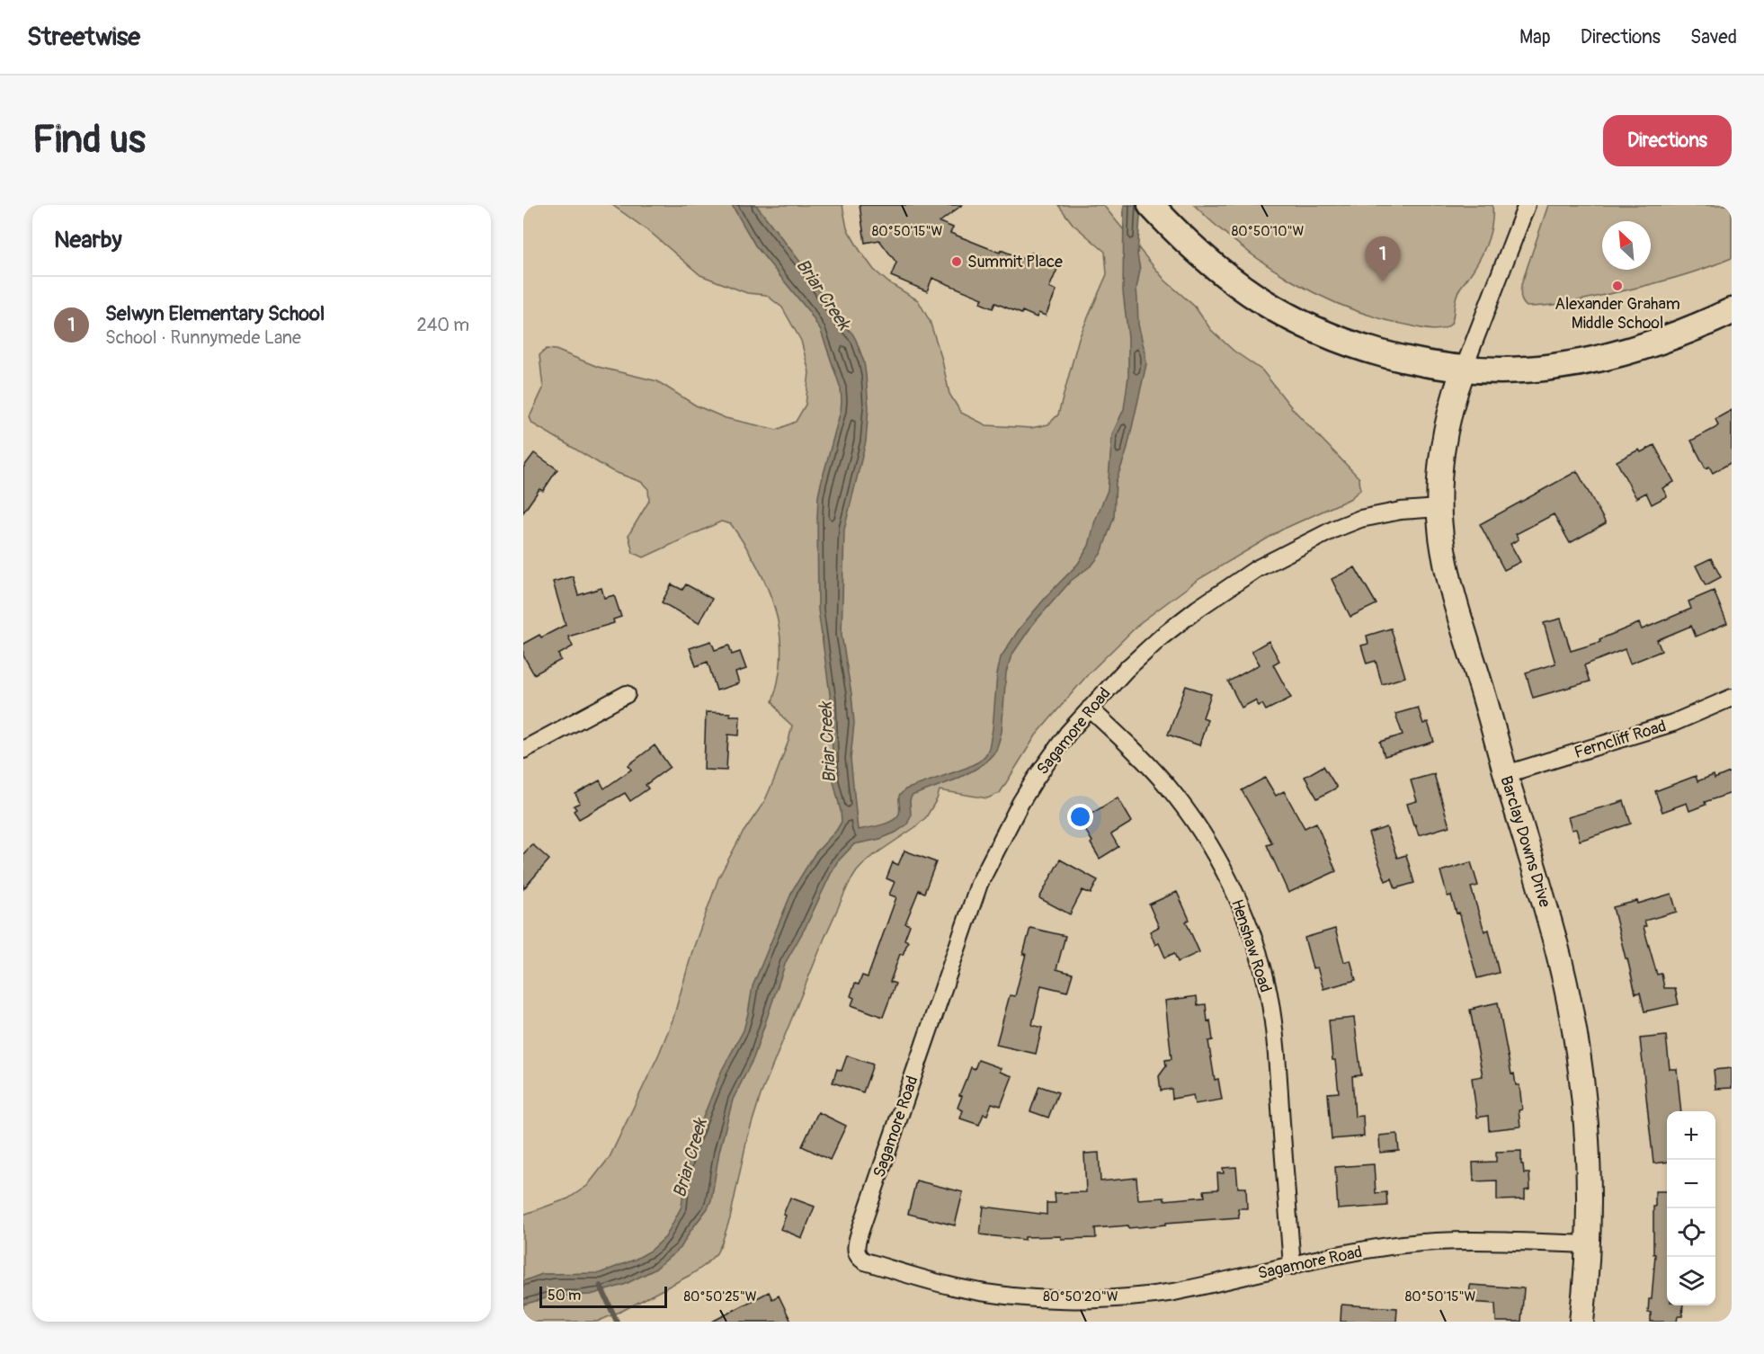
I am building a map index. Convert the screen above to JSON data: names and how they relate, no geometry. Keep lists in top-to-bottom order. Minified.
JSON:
{"streets":{"street":["Sagamore Road","Ferncliff Road","Barclay Downs Drive","Henshaw Road"]},"crossings":[["Sagamore Road","Barclay Downs Drive"],["Sagamore Road","Henshaw Road"],["Ferncliff Road","Barclay Downs Drive"]],"water":["Briar Creek"],"places":["Summit Place","Alexander Graham Middle School"],"scale_bar":"50 m","north":"top left","page":{"header":"Streetwise","nav":["Map","Directions","Saved"],"buttons":"Directions","title":"Find us","heading":"Nearby","pins":"1","list":[{"mark":"1","name":"Selwyn Elementary School","note":"School · Runnymede Lane","value":"240 m"}],"map_buttons":["+","−"],"scale":"50 m"},"coordinates":["80°50'15\"W","80°50'10\"W","80°50'25\"W","80°50'20\"W"]}
